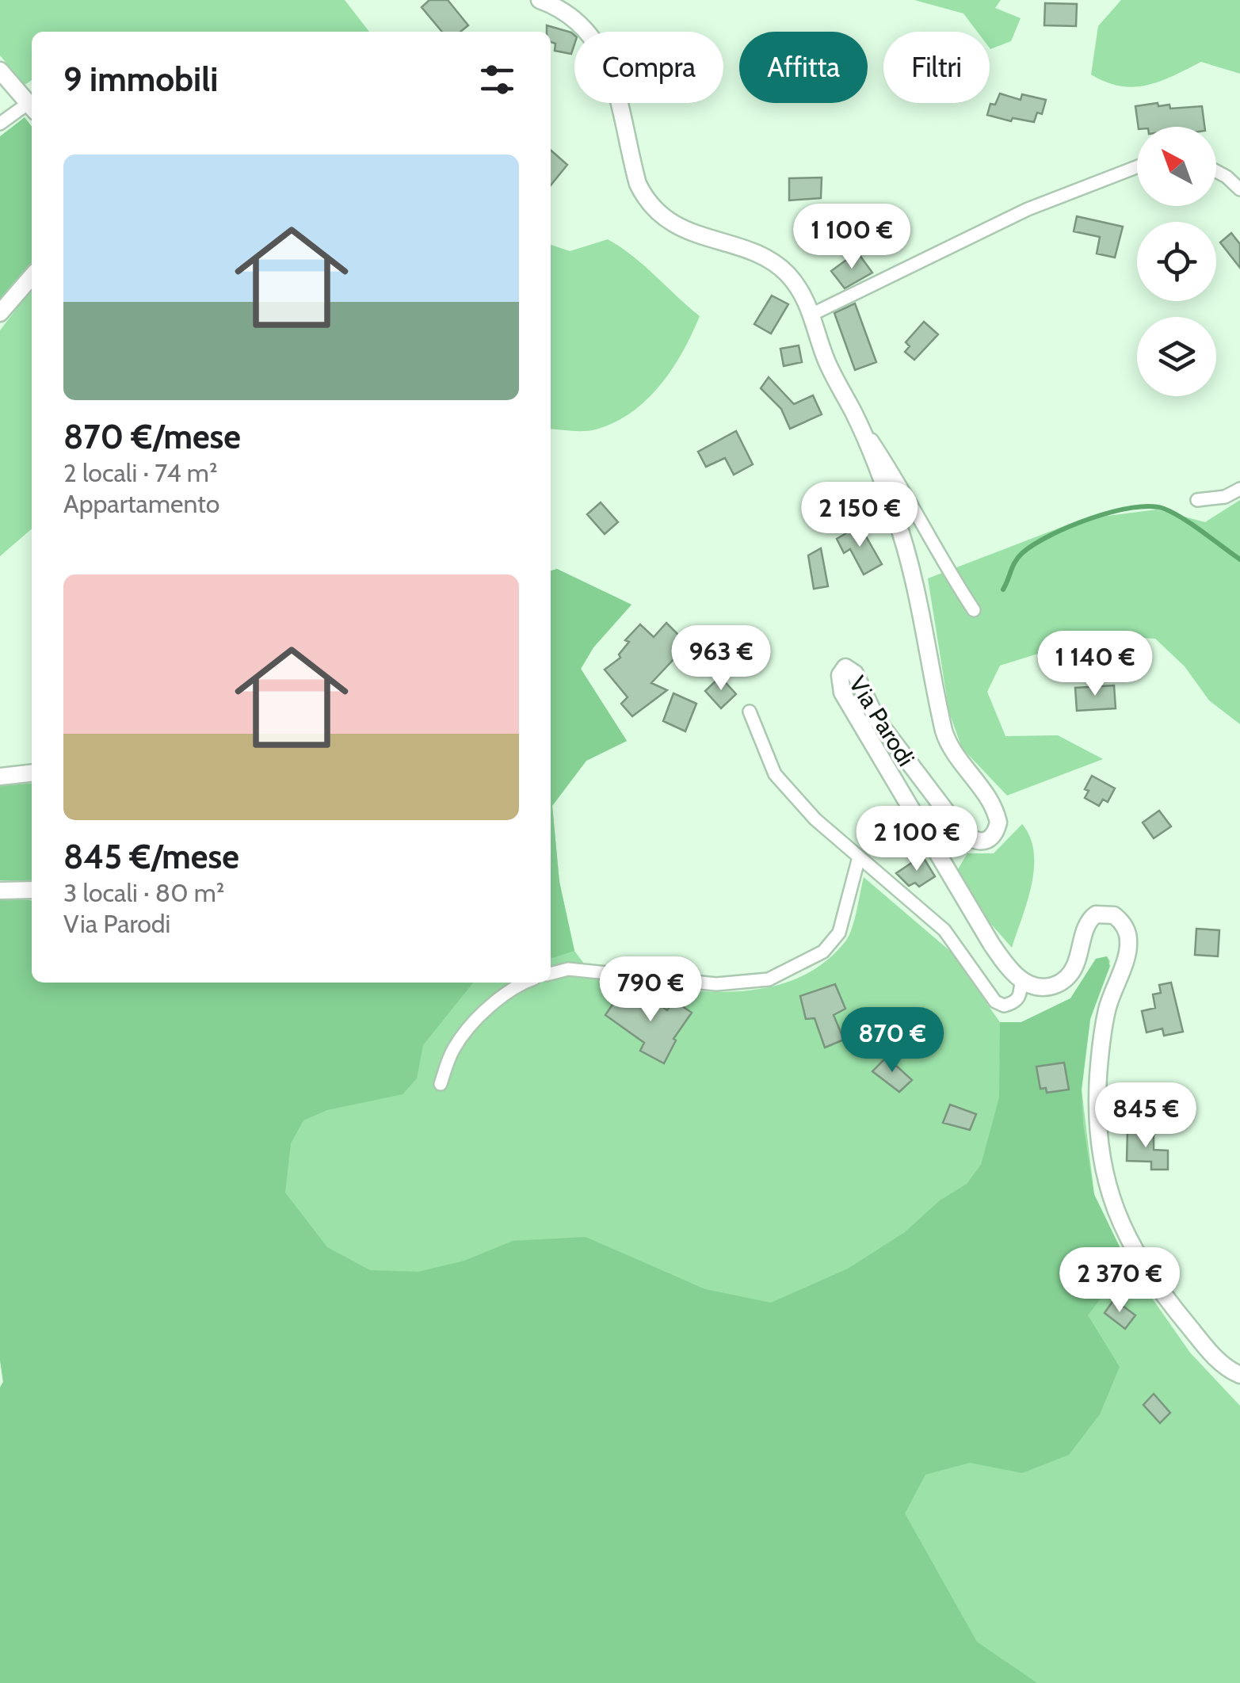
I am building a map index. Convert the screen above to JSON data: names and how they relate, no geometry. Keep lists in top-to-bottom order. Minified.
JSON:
{"streets":{"street":["Via Parodi"]},"north":"top left","page":{"chip":["Compra","Affitta","Filtri"],"heading":"9 immobili","list":[{"name":"870 €/mese","note":"2 locali · 74 m² · Appartamento"},{"name":"845 €/mese","note":"3 locali · 80 m² · Via Parodi"}],"price":["1 100 €","2 150 €","963 €","1 140 €","2 100 €","790 €","870 €","845 €","2 370 €"]}}
